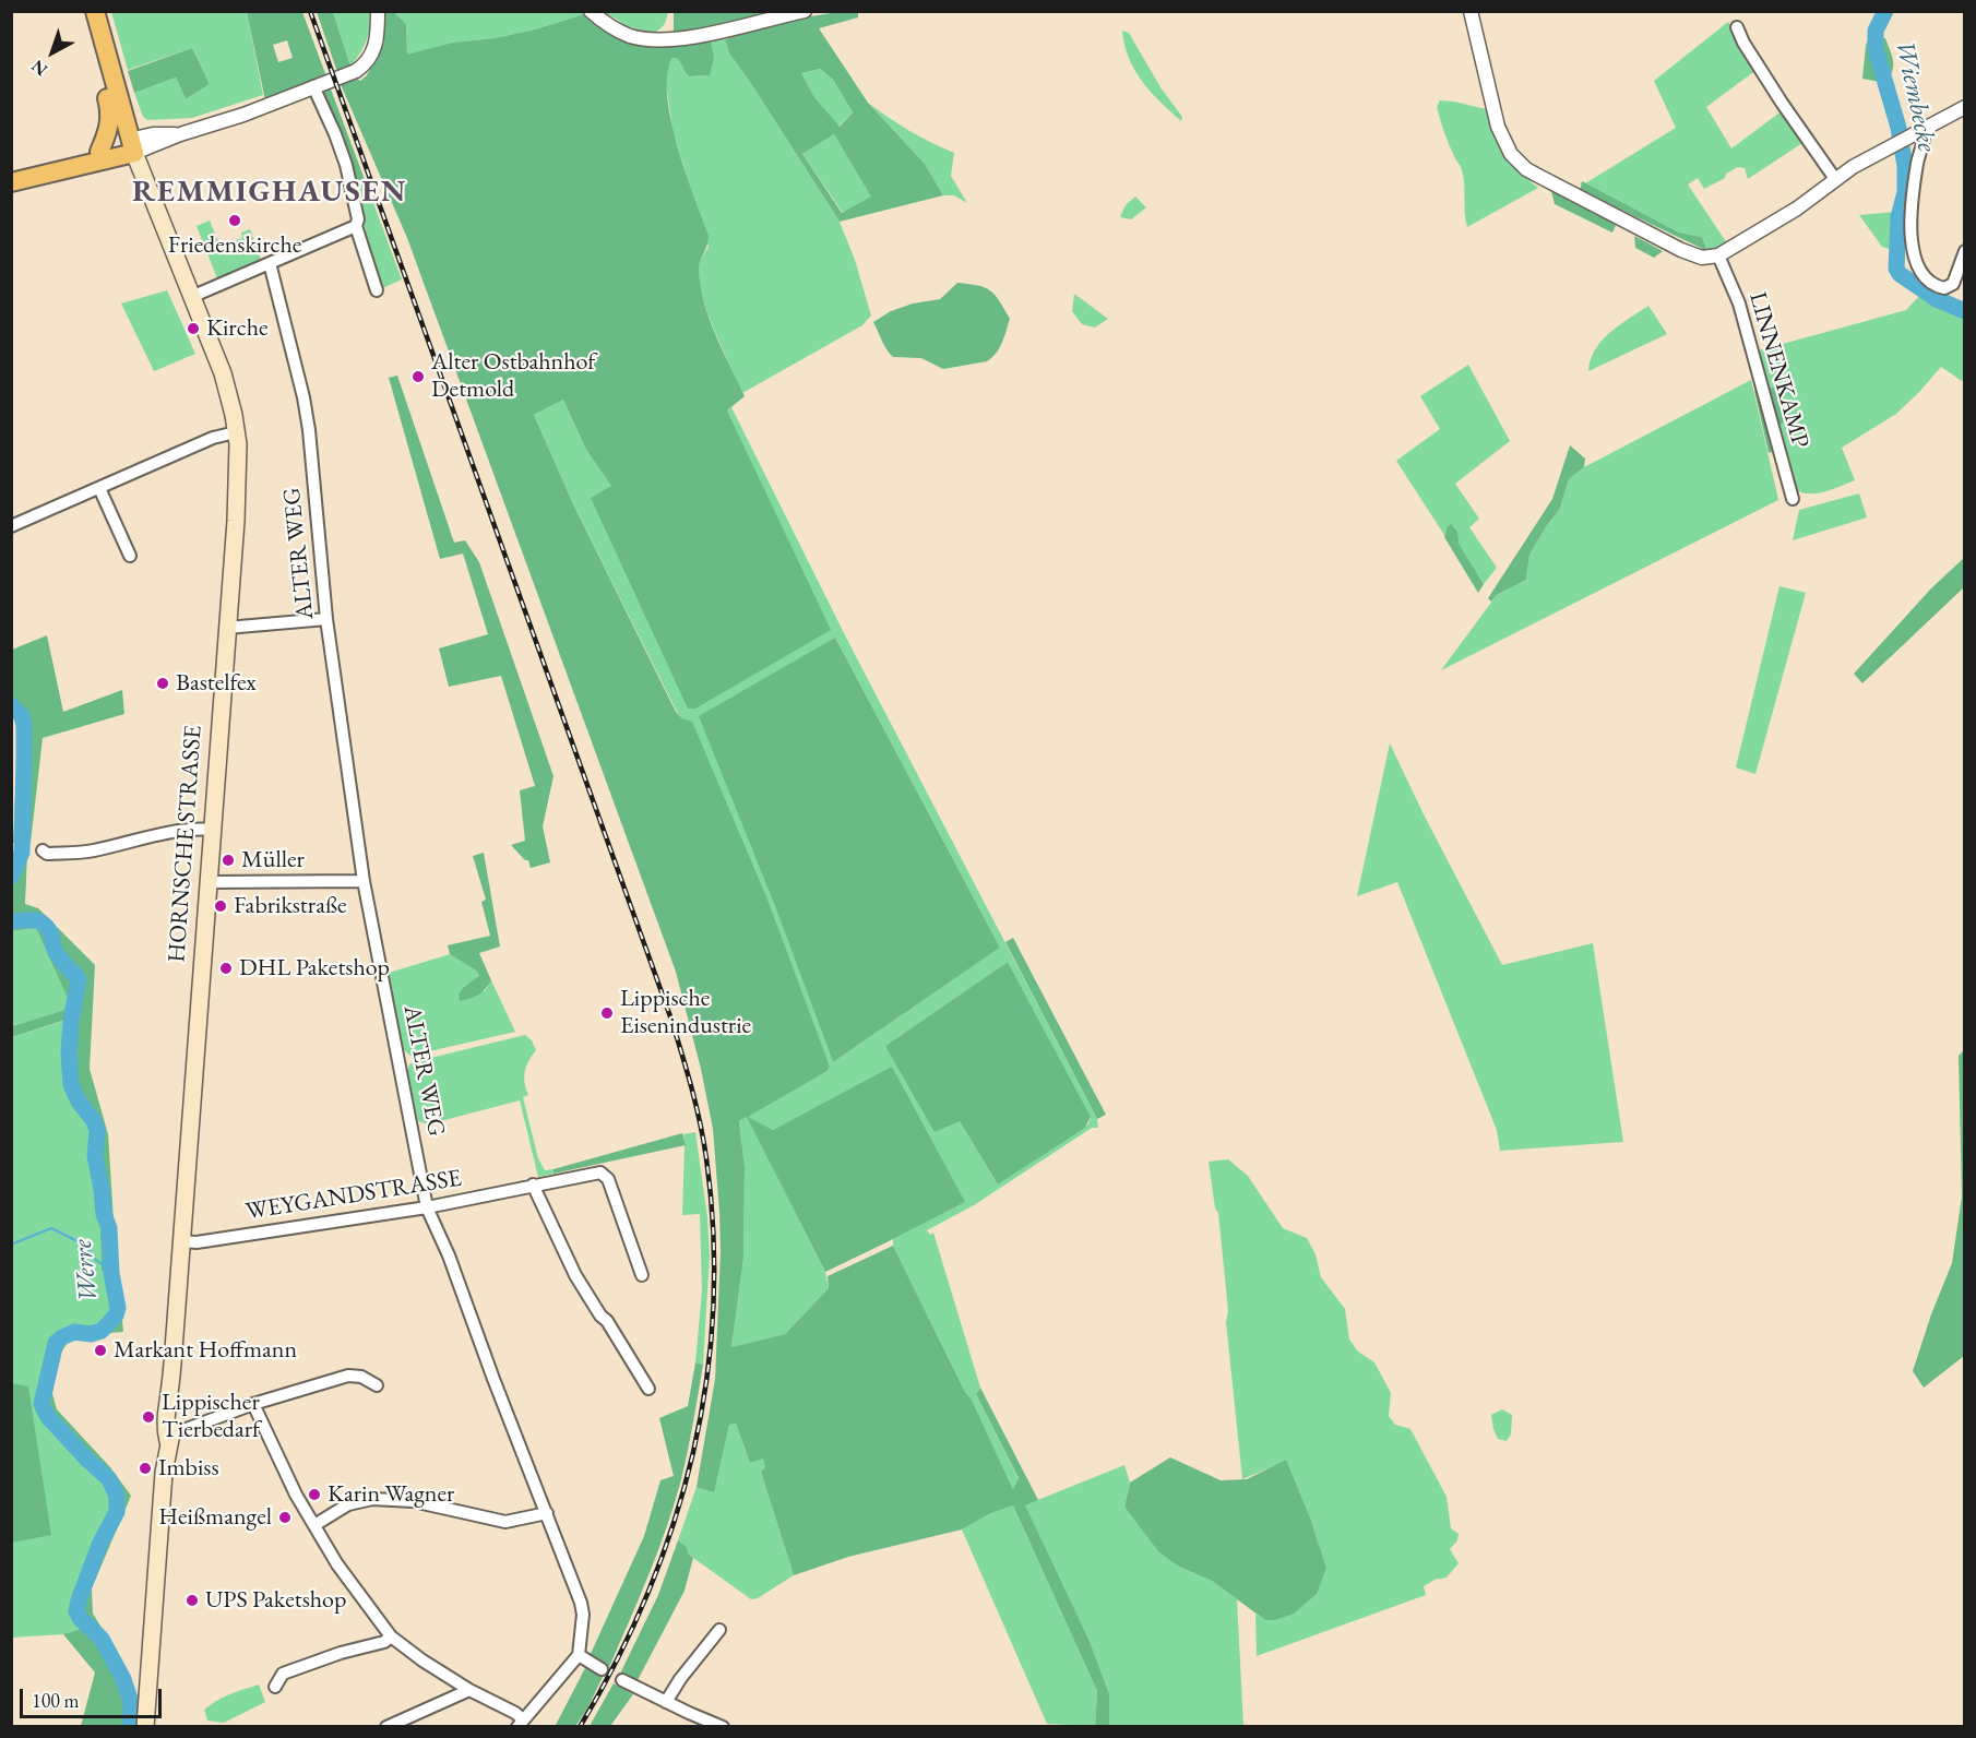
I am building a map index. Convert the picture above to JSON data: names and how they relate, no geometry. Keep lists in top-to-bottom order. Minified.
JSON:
{"streets":{"main road":["HORNSCHE STRASSE"],"street":["LINNENKAMP","ALTER WEG","WEYGANDSTRASSE"]},"crossings":[["ALTER WEG","WEYGANDSTRASSE"],["HORNSCHE STRASSE","WEYGANDSTRASSE"]],"districts":["REMMIGHAUSEN"],"water":["Wiembecke","Werre"],"places":["Friedenskirche","Kirche","Alter Ostbahnhof Detmold","Bastelfex","Müller","Fabrikstraße","DHL Paketshop","Lippische Eisenindustrie","Markant Hoffmann","Lippischer Tierbedarf","Imbiss","Karin Wagner","Heißmangel","UPS Paketshop"],"scale_bar":"100 m","north":"bottom left"}
